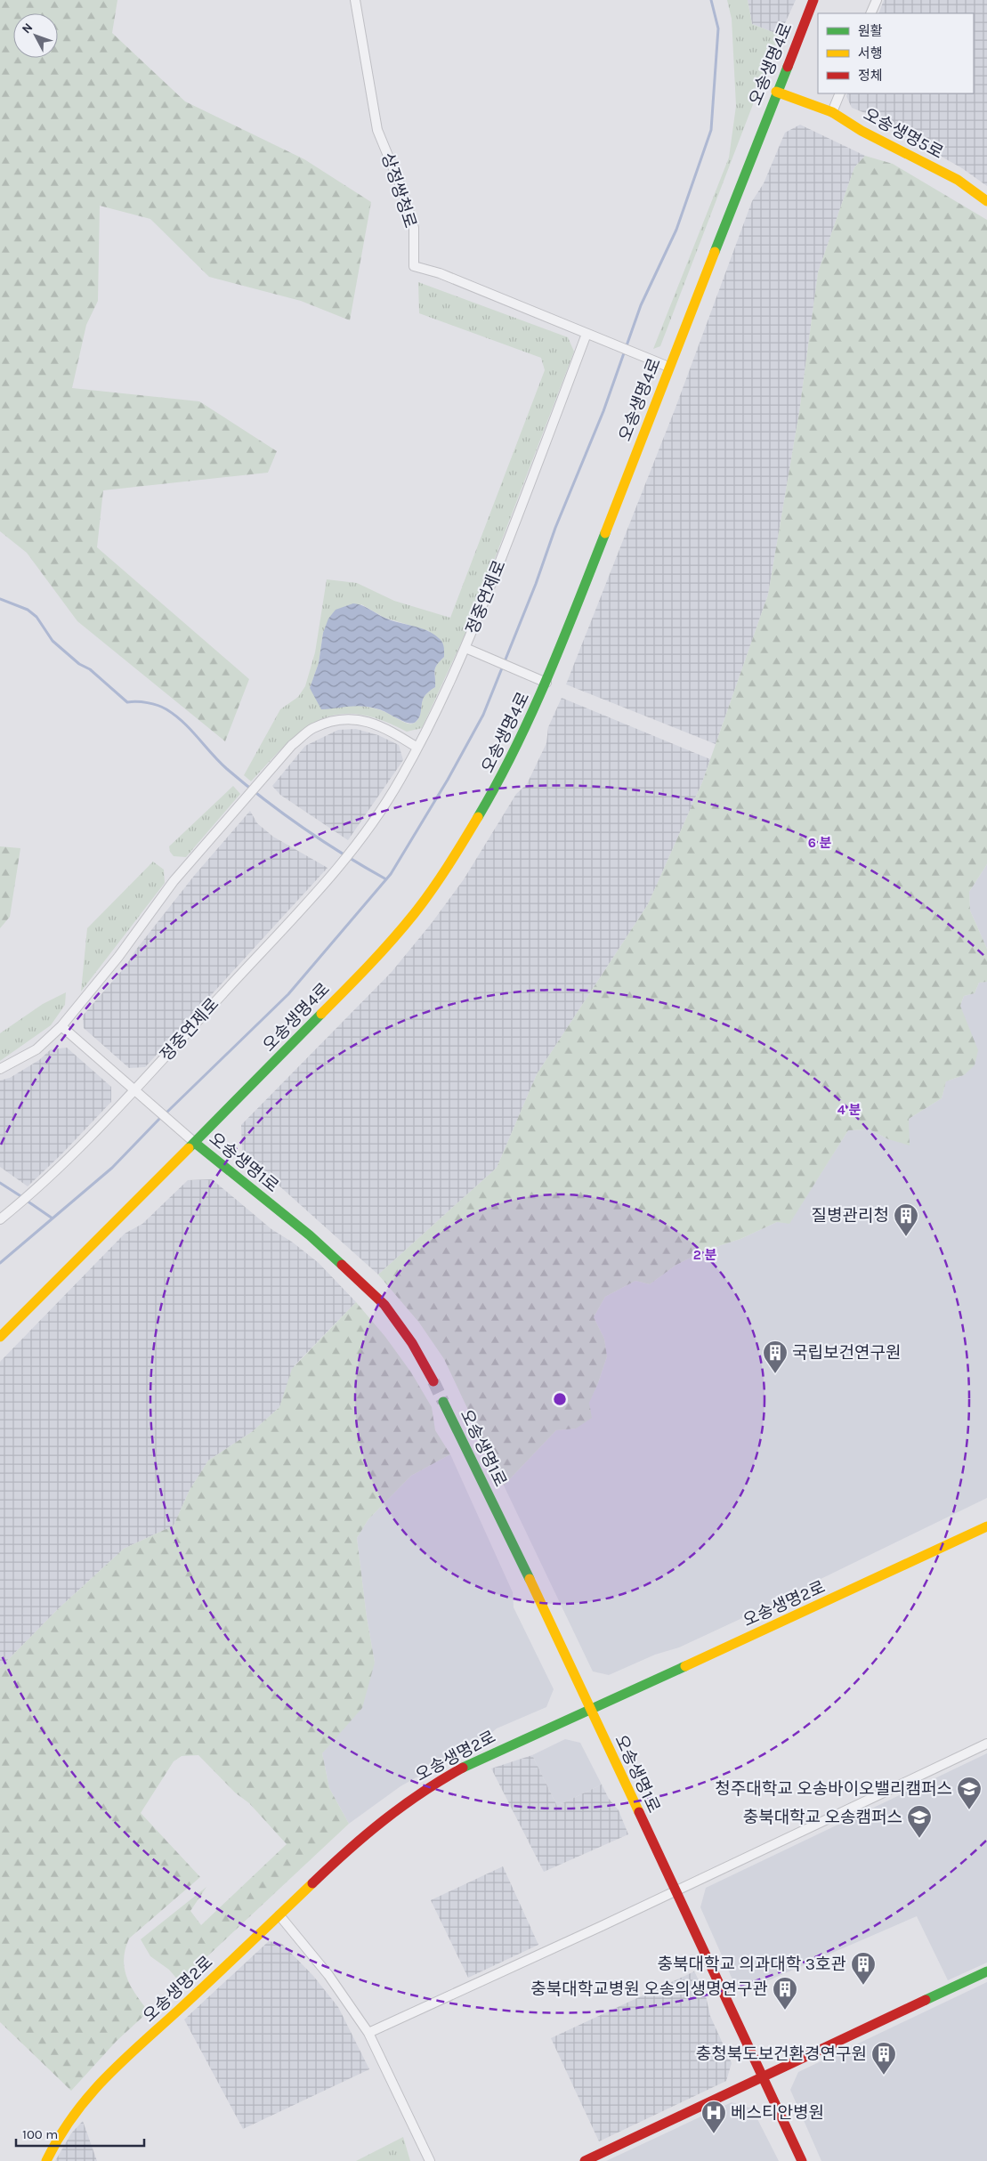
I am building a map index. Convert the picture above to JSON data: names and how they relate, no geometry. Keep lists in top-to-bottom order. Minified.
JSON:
{"streets":{"street":["오송생명4로","오송생명5로","상정쌍청로","정중연제로","오송생명1로","오송생명2로"]},"crossings":[["오송생명4로","오송생명5로"],["오송생명4로","상정쌍청로"],["오송생명4로","오송생명1로"],["상정쌍청로","정중연제로"],["오송생명1로","오송생명2로"]],"places":{"building":["질병관리청","국립보건연구원","충북대학교 의과대학 3호관","충북대학교병원 오송의생명연구관","충청북도보건환경연구원"],"school or university":["청주대학교 오송바이오밸리캠퍼스","충북대학교 오송캠퍼스"],"hospital":["베스티안병원"]},"legend":["원활","서행","정체"],"scale_bar":"100 m","north":"top left","rings":["6 분","4 분","2 분"]}
